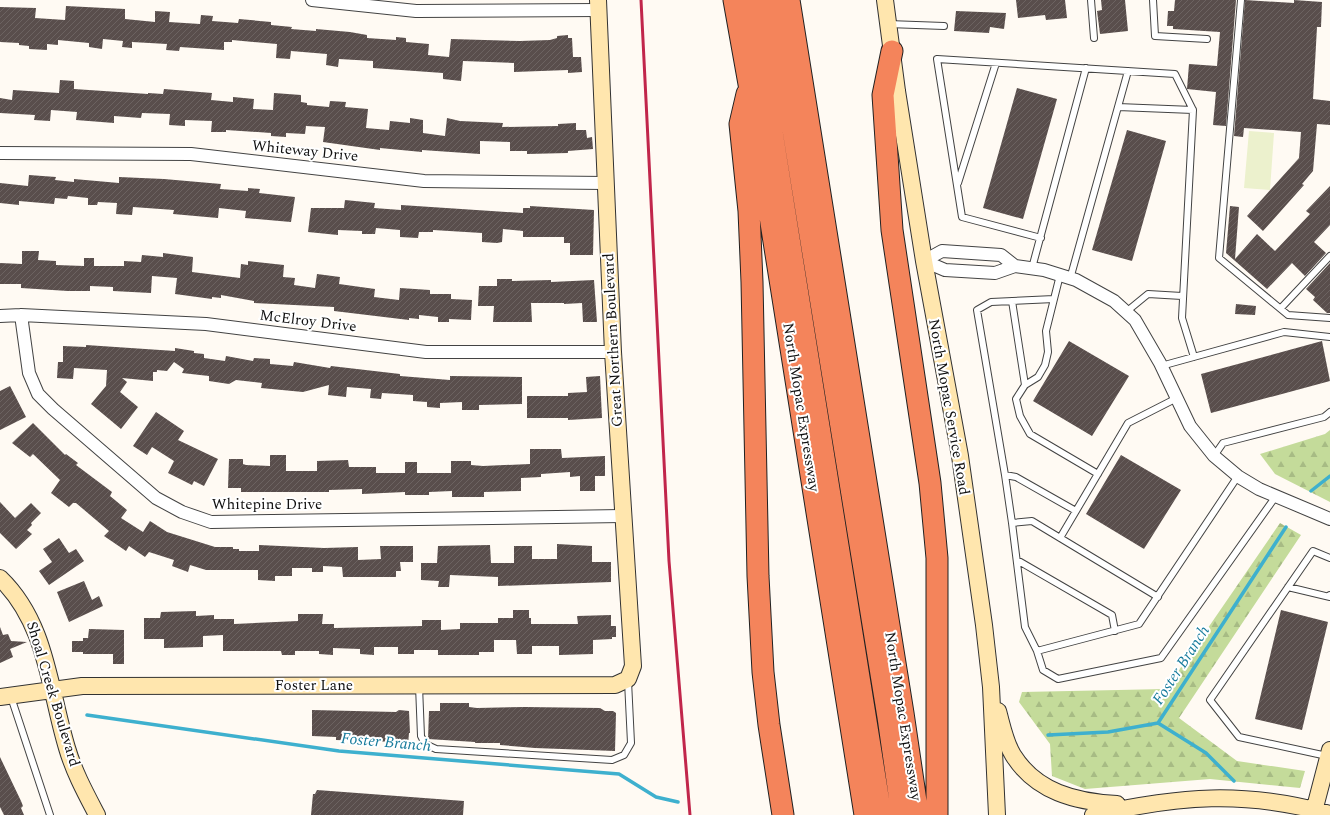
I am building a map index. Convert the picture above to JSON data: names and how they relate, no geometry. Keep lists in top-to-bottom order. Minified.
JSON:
{"streets":{"highway":["North Mopac Expressway"],"street":["Whiteway Drive","McElroy Drive","Great Northern Boulevard","North Mopac Service Road","Whitepine Drive","Foster Lane","Shoal Creek Boulevard"]},"crossings":[["Whiteway Drive","Great Northern Boulevard"],["McElroy Drive","Great Northern Boulevard"],["McElroy Drive","Whitepine Drive"],["Great Northern Boulevard","Whitepine Drive"],["Great Northern Boulevard","Foster Lane"],["Foster Lane","Shoal Creek Boulevard"]],"water":["Foster Branch"]}
